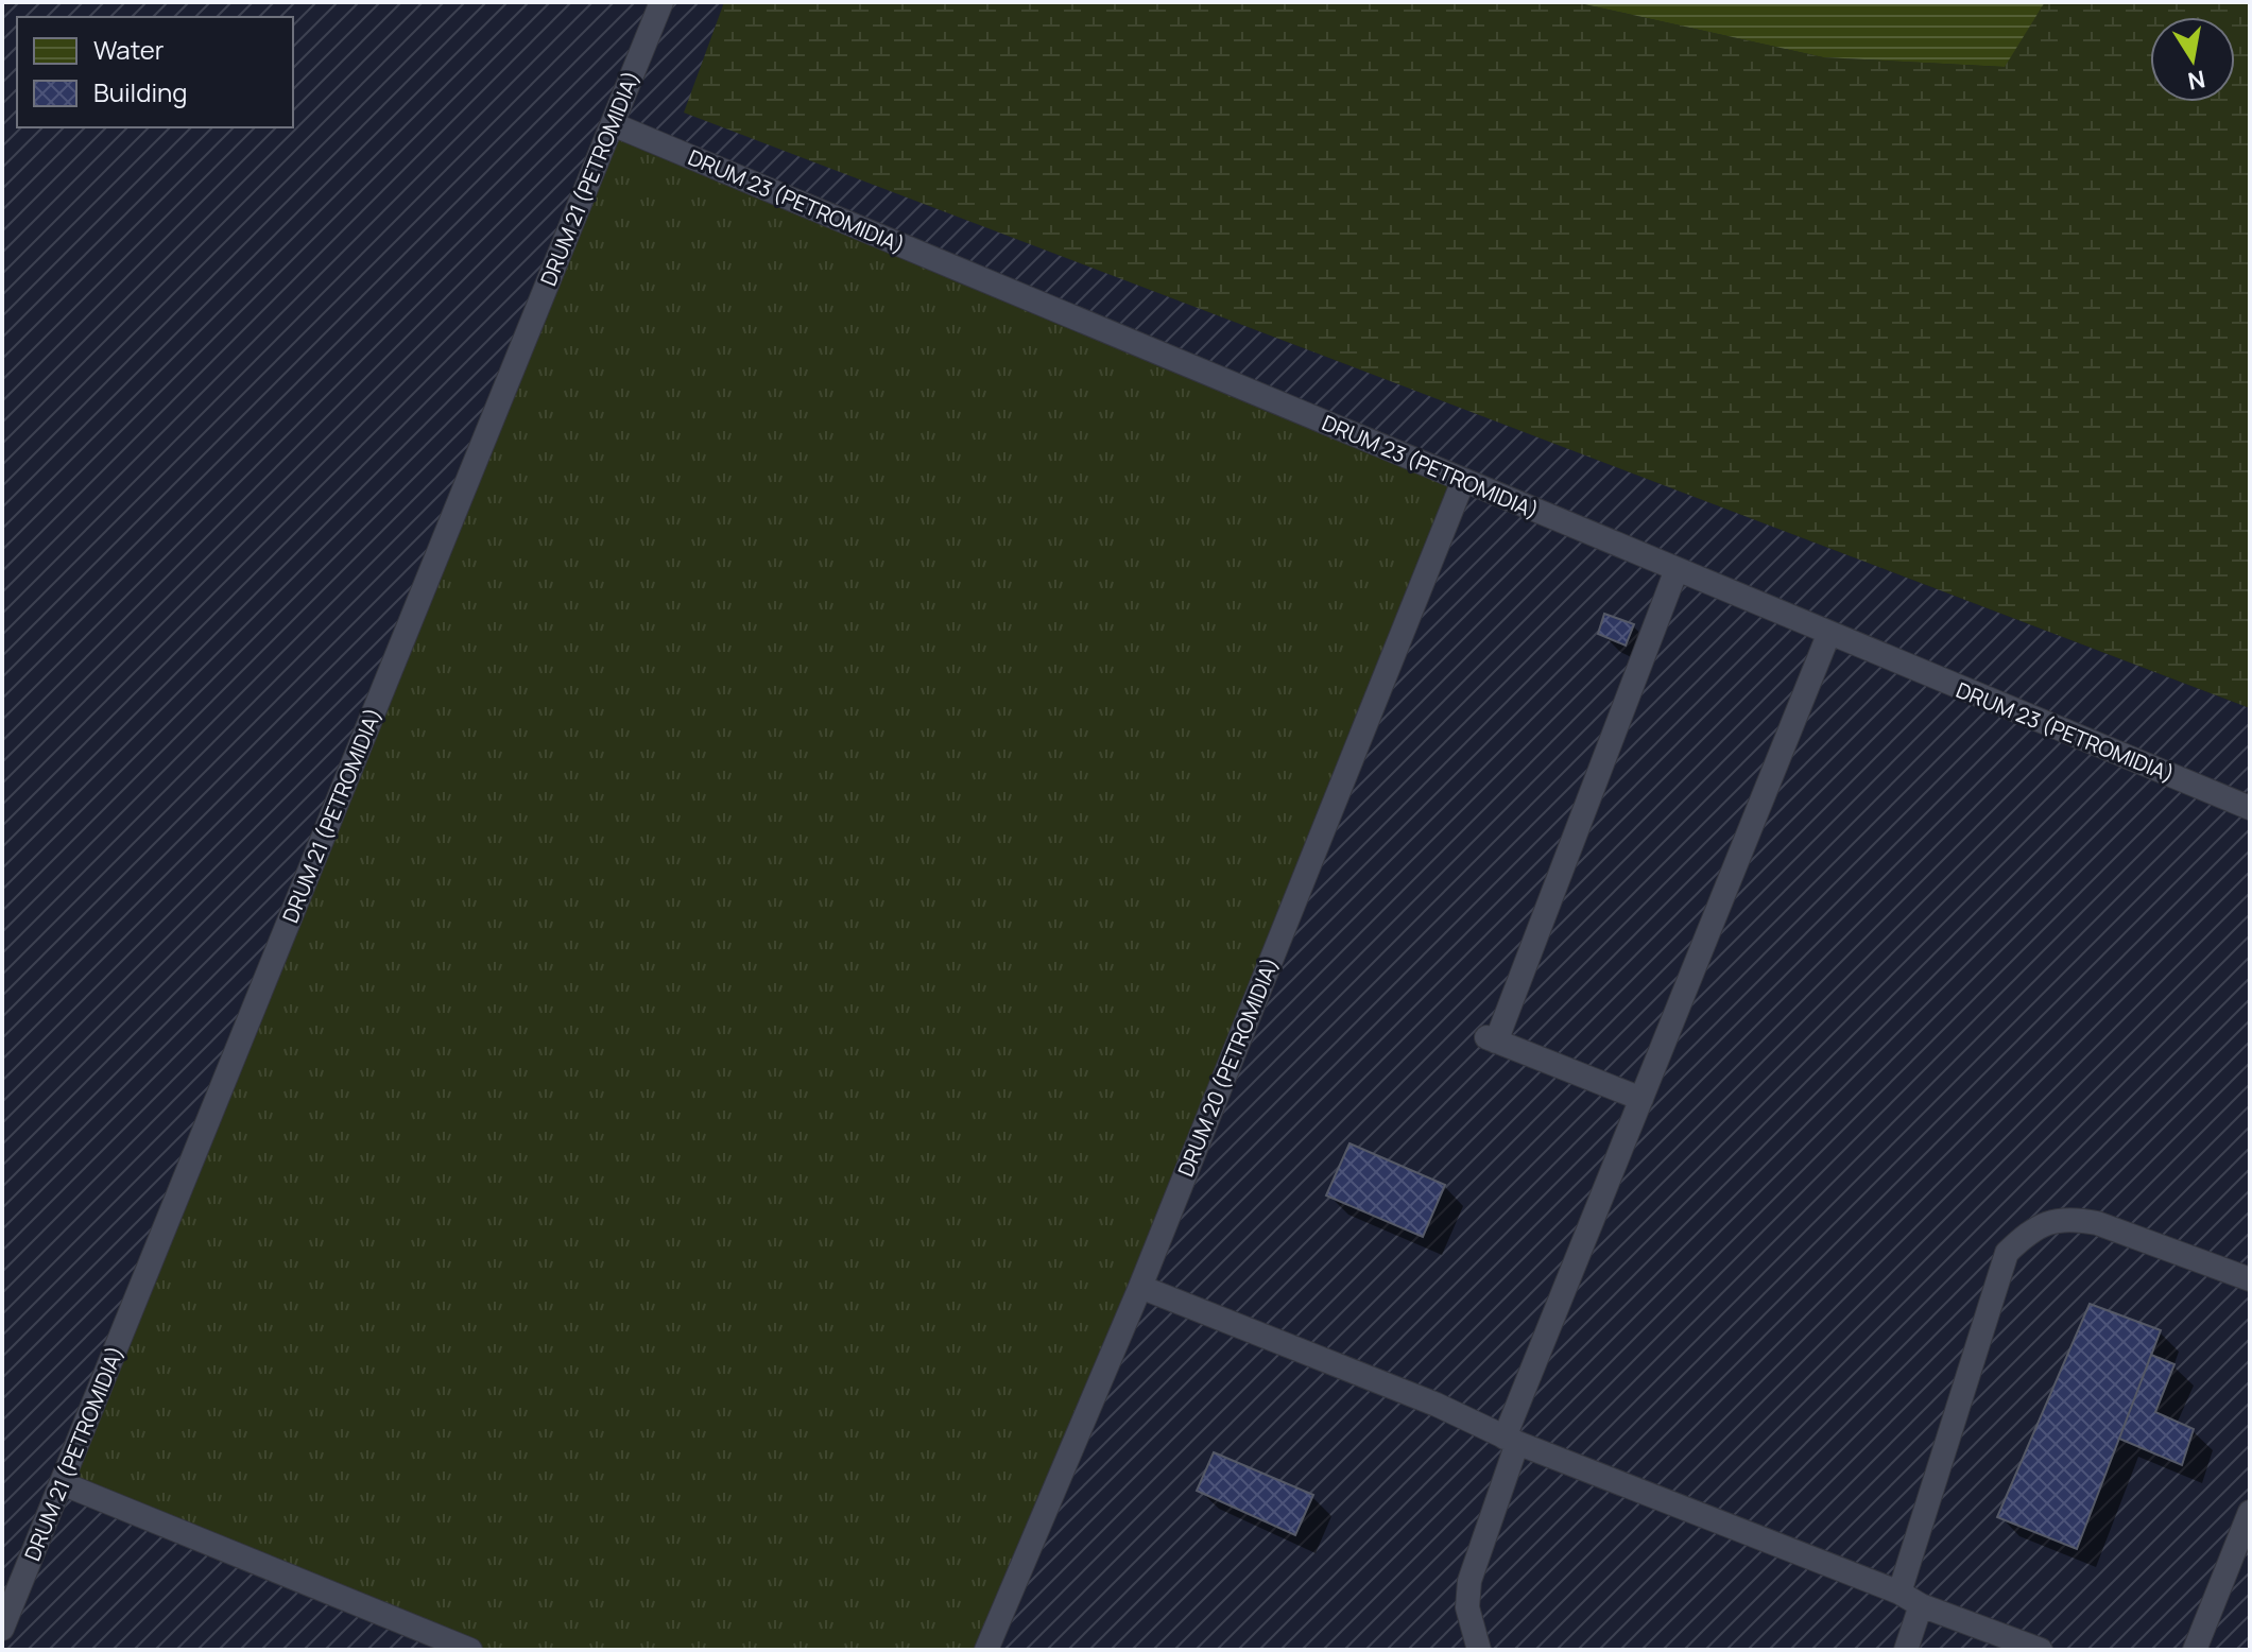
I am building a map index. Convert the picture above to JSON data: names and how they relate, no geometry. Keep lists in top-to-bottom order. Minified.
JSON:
{"streets":{"lane":["DRUM 21 (PETROMIDIA)","DRUM 23 (PETROMIDIA)","DRUM 20 (PETROMIDIA)"]},"crossings":[["DRUM 21 (PETROMIDIA)","DRUM 23 (PETROMIDIA)"],["DRUM 23 (PETROMIDIA)","DRUM 20 (PETROMIDIA)"]],"legend":["Water","Building"],"north":"bottom"}
